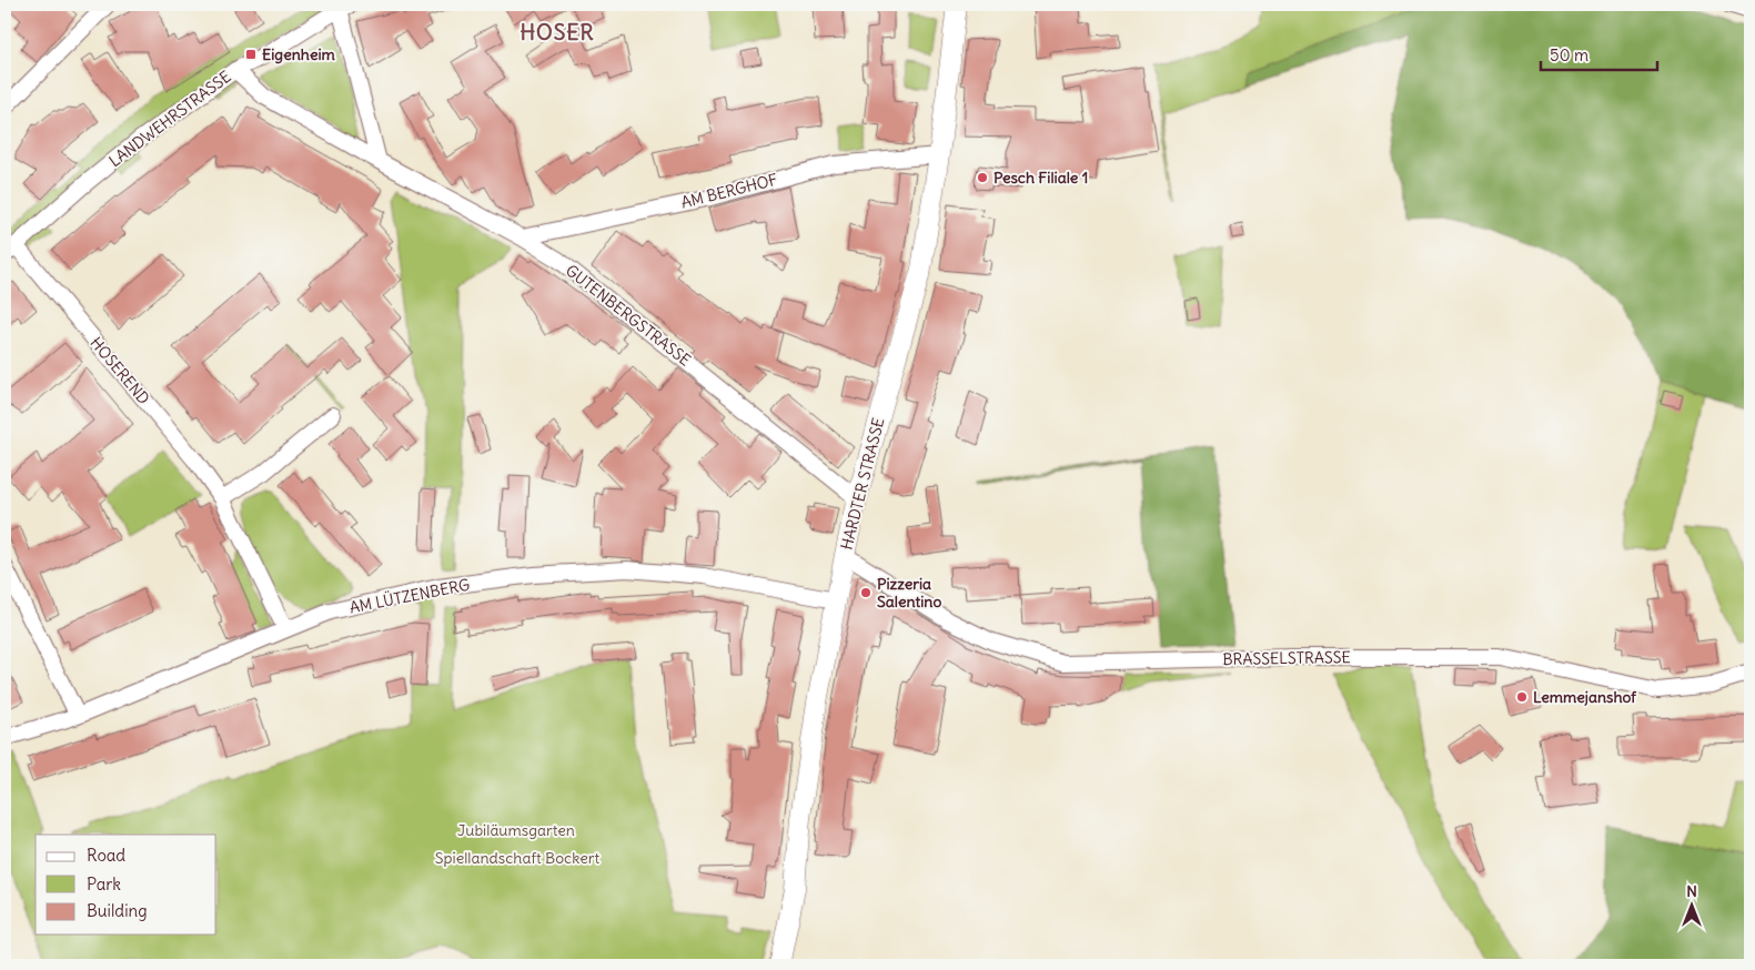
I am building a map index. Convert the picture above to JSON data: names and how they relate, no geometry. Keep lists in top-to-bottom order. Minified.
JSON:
{"streets":{"main road":["HARDTER STRASSE"],"street":["LANDWEHRSTRASSE","AM BERGHOF","GUTENBERGSTRASSE","HOSEREND","AM LÜTZENBERG","BRASSELSTRASSE"]},"crossings":[["LANDWEHRSTRASSE","GUTENBERGSTRASSE"],["LANDWEHRSTRASSE","HOSEREND"],["AM BERGHOF","GUTENBERGSTRASSE"],["AM BERGHOF","HARDTER STRASSE"],["GUTENBERGSTRASSE","HARDTER STRASSE"],["HOSEREND","AM LÜTZENBERG"],["HARDTER STRASSE","AM LÜTZENBERG"],["HARDTER STRASSE","BRASSELSTRASSE"]],"districts":["HOSER"],"parks":["Jubiläumsgarten","Spiellandschaft Bockert"],"places":{"transit":["Eigenheim"],"other":["Pesch Filiale 1","Pizzeria Salentino","Lemmejanshof"]},"legend":["Road","Park","Building"],"scale_bar":"50 m","north":"top"}
